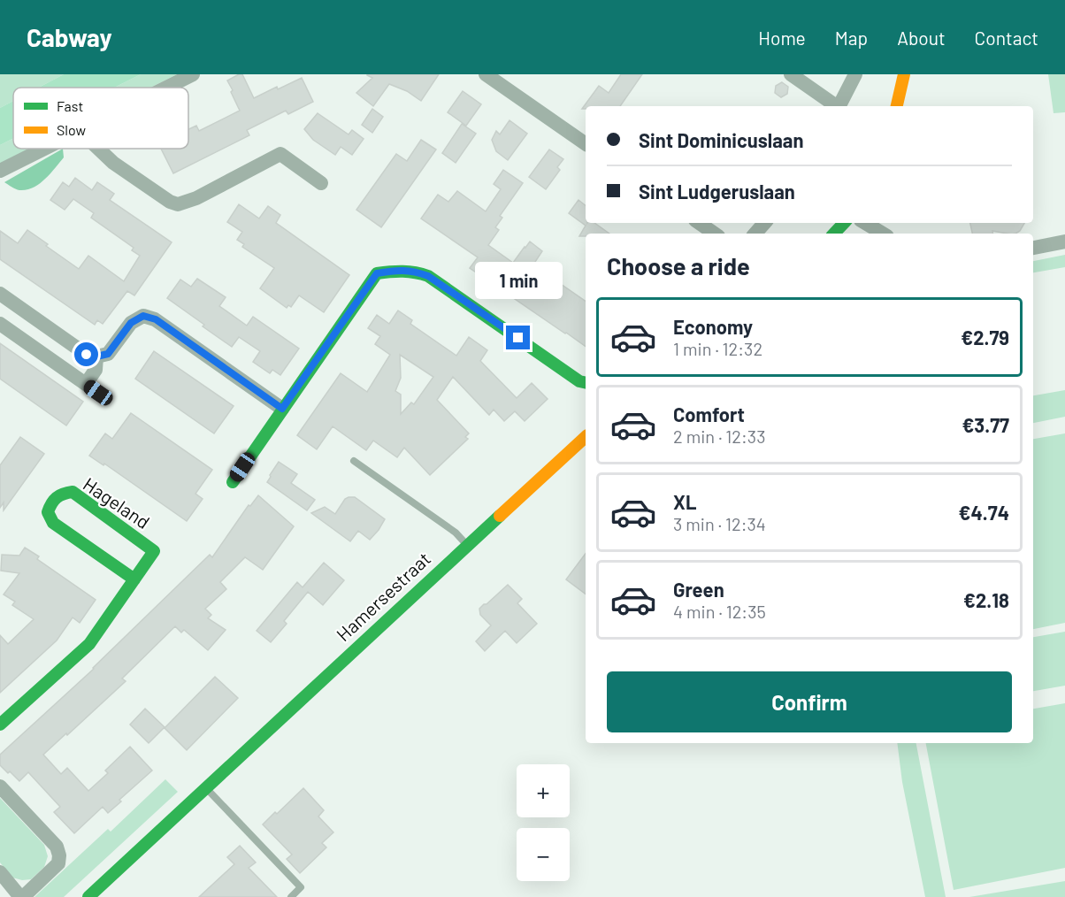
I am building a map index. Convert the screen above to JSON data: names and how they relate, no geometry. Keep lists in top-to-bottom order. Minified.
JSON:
{"streets":{"street":["Hageland","Hamersestraat"]},"legend":["Fast","Slow"],"page":{"header":"Cabway","nav":["Home","Map","About","Contact"],"banner":["Sint Dominicuslaan","Sint Ludgeruslaan"],"heading":"Choose a ride","bubble":"1 min","list":[{"name":"Economy","note":"1 min · 12:32","value":"€2.79"},{"name":"Comfort","note":"2 min · 12:33","value":"€3.77"},{"name":"XL","note":"3 min · 12:34","value":"€4.74"},{"name":"Green","note":"4 min · 12:35","value":"€2.18"}],"buttons":"Confirm","map_buttons":["+","−"]}}
